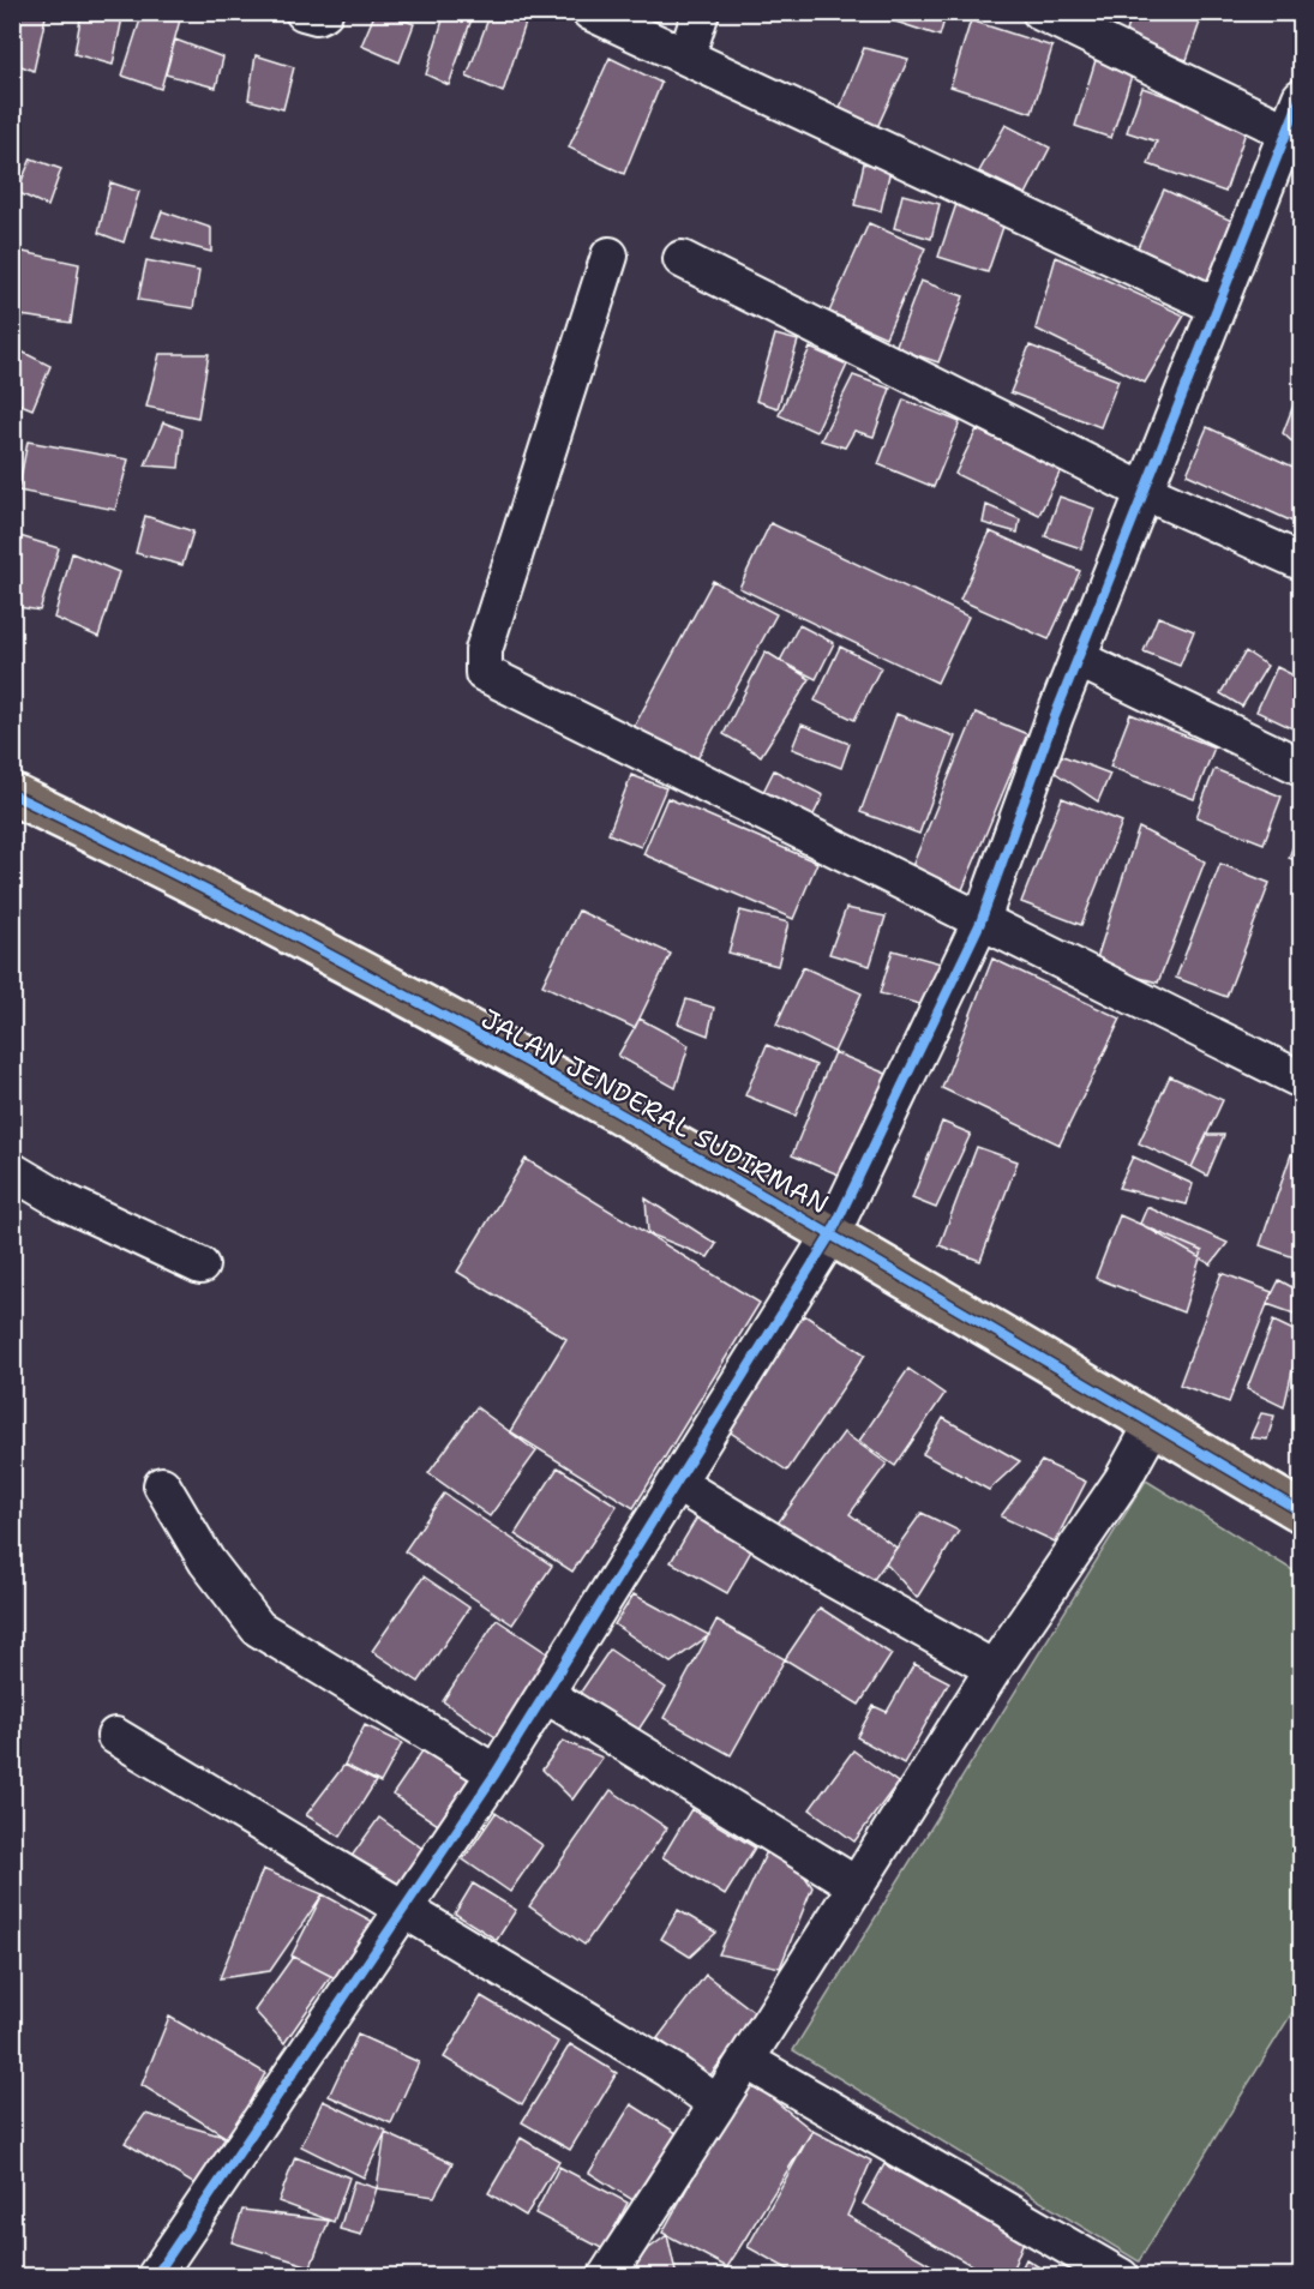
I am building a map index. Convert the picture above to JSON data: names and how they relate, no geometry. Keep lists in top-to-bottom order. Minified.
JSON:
{"streets":{"main road":["JALAN JENDERAL SUDIRMAN"]}}
